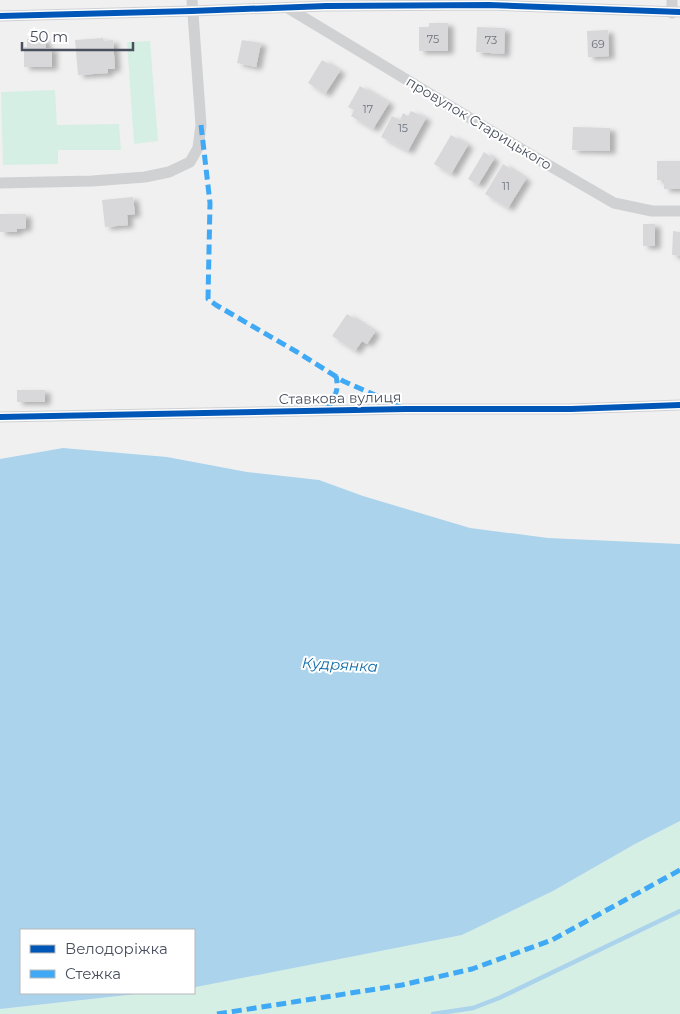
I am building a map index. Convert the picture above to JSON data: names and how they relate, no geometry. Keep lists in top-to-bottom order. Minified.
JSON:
{"streets":{"street":["провулок Старицького","Ставкова вулиця"]},"water":["Кудрянка"],"house_numbers":["75","73","69","17","15","11"],"legend":["Велодоріжка","Стежка"],"scale_bar":"50 m"}
